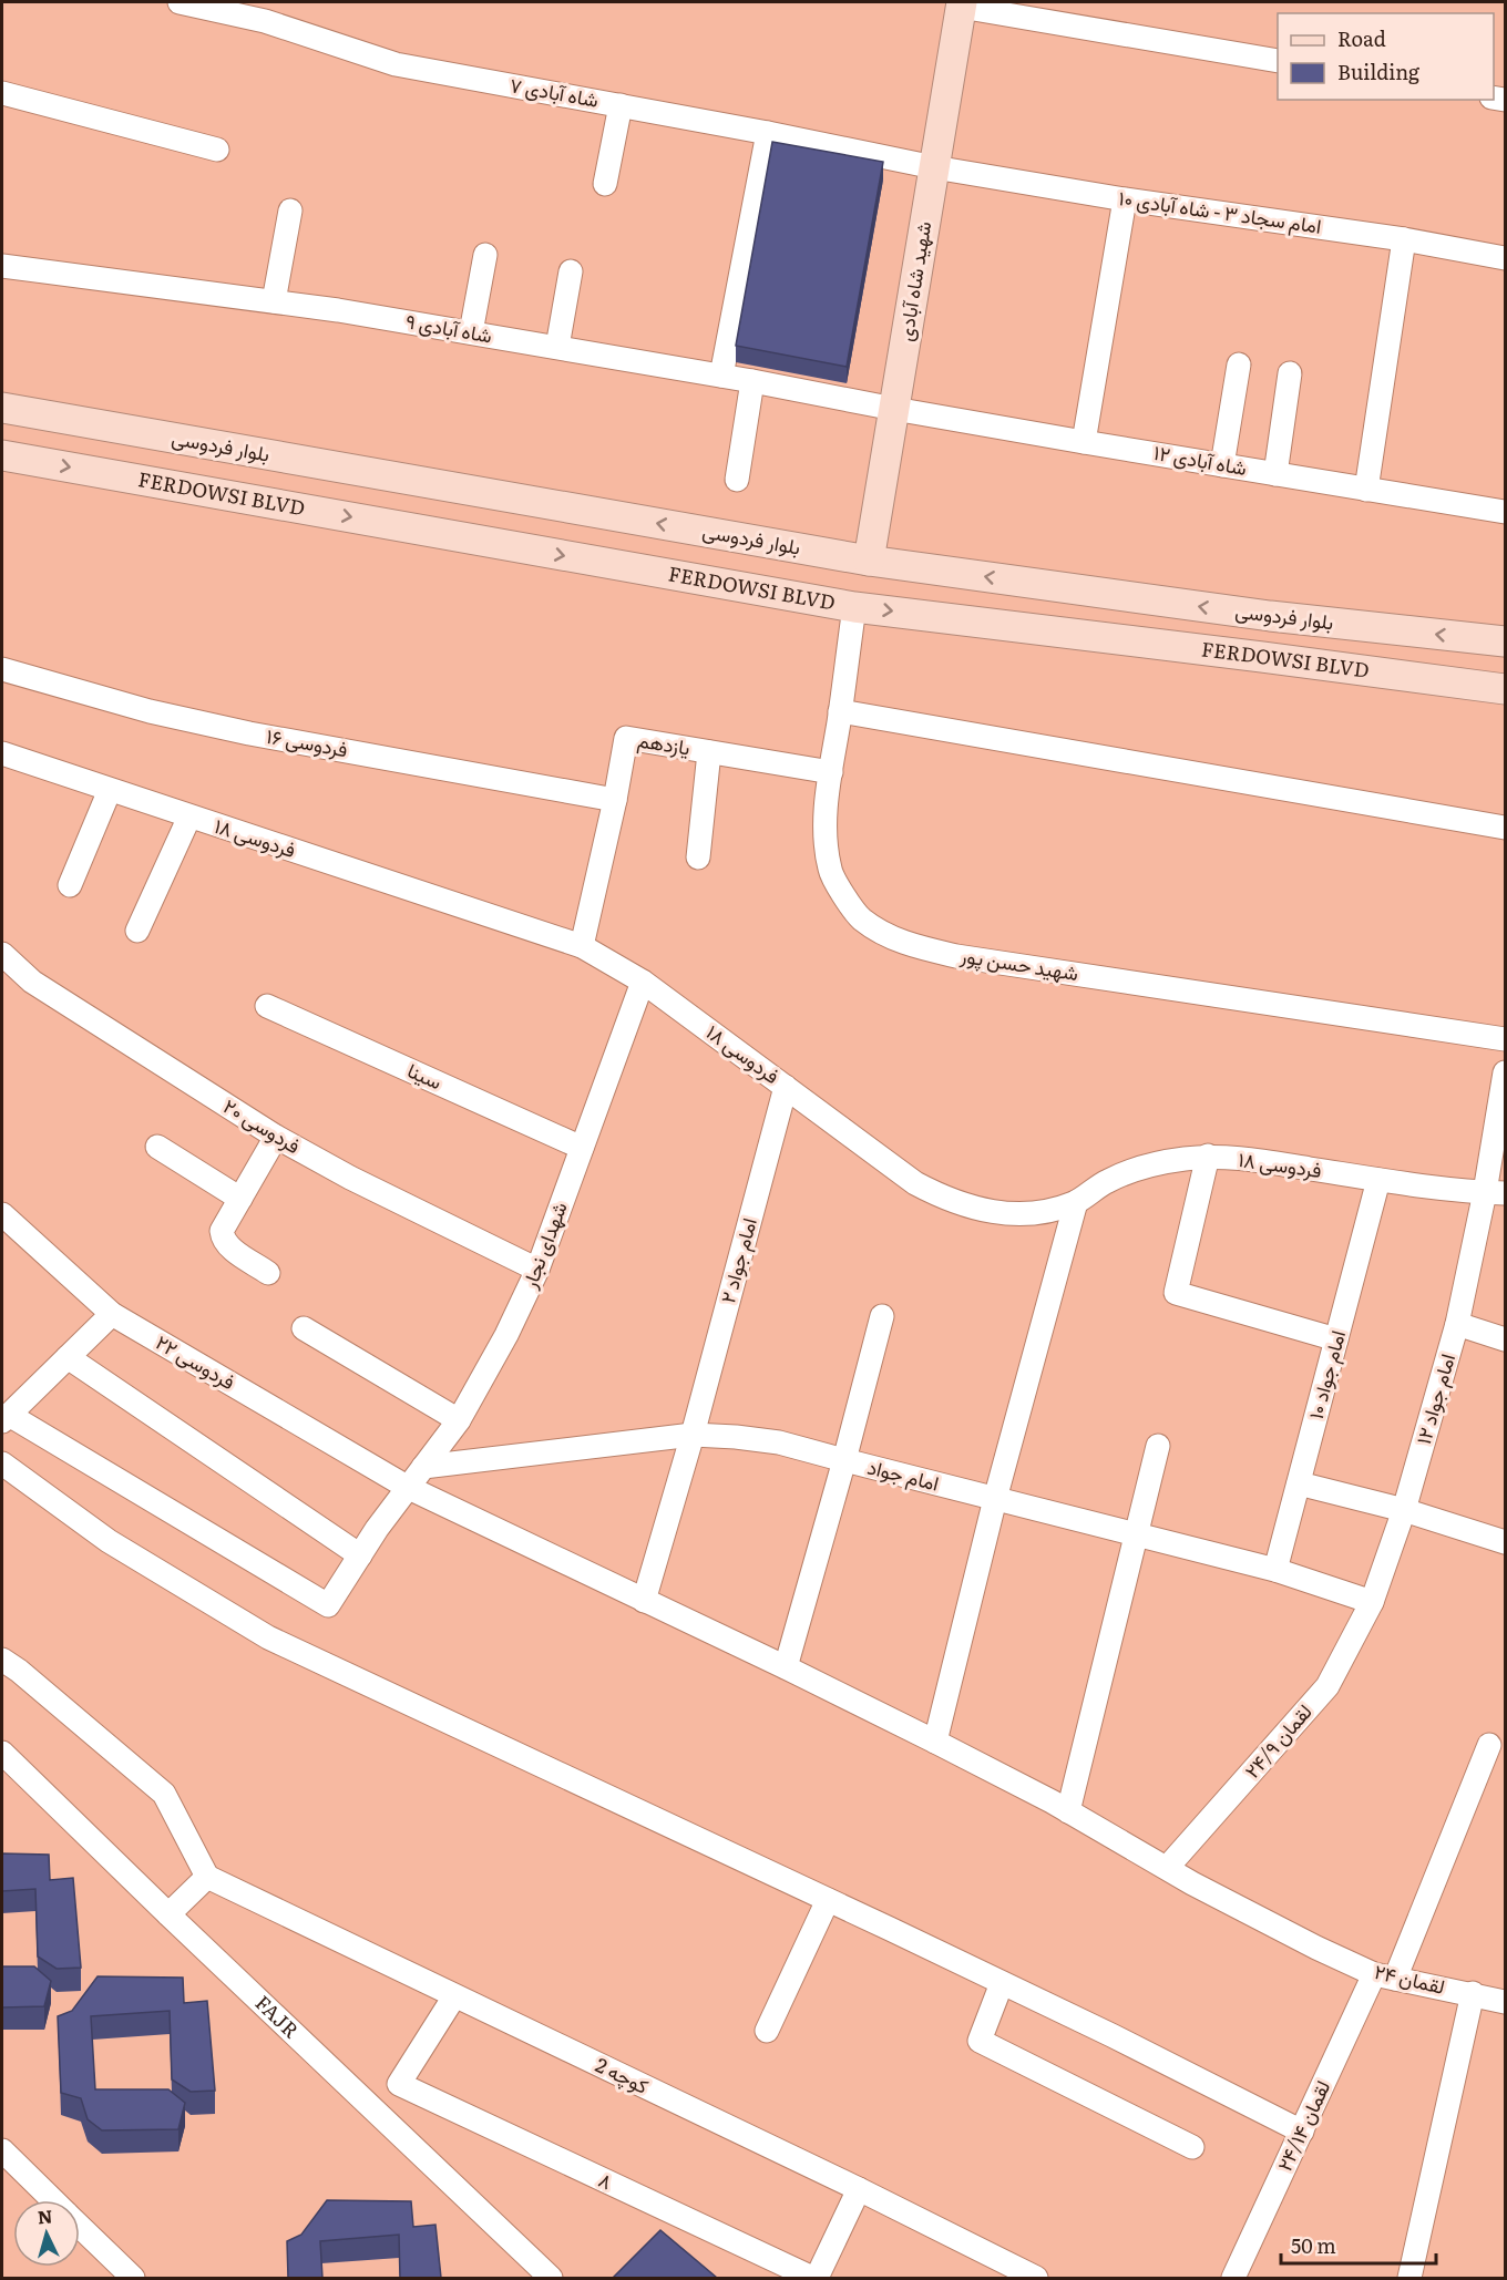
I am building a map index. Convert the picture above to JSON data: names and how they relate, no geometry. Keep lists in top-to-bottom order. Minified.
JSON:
{"streets":{"main road":["شهید شاه آبادی","بلوار فردوسی","FERDOWSI BLVD"],"street":["شاه آبادی ۷","امام سجاد ۳ - شاه آبادی ۱۰","شاه آبادی ۹","شاه آبادی ۱۲","فردوسی ۱۶","یازدهم","فردوسی ۱۸","شهید حسن پور","سینا","فردوسی ۲۰","شهدای نجار","امام جواد ۲","فردوسی ۲۲","امام جواد ۱۰","امام جواد ۱۲","امام جواد","لقمان ۲۴/۹","لقمان ۲۴","FAJR","کوچه 2","لقمان ۲۴/۱۴","۸"]},"crossings":[["شاه آبادی ۷","امام سجاد ۳ - شاه آبادی ۱۰"],["شاه آبادی ۷","شهید شاه آبادی"],["امام سجاد ۳ - شاه آبادی ۱۰","شهید شاه آبادی"],["شهید شاه آبادی","شاه آبادی ۹"],["شهید شاه آبادی","بلوار فردوسی"],["شهید شاه آبادی","شاه آبادی ۱۲"],["شاه آبادی ۹","شاه آبادی ۱۲"],["FERDOWSI BLVD","شهید حسن پور"],["فردوسی ۱۶","یازدهم"],["یازدهم","فردوسی ۱۸"],["یازدهم","شهید حسن پور"],["فردوسی ۱۸","شهدای نجار"],["فردوسی ۱۸","امام جواد ۲"],["فردوسی ۱۸","امام جواد ۱۰"],["فردوسی ۱۸","امام جواد ۱۲"],["سینا","شهدای نجار"],["فردوسی ۲۰","شهدای نجار"],["شهدای نجار","فردوسی ۲۲"],["شهدای نجار","امام جواد"],["امام جواد ۲","فردوسی ۲۲"],["امام جواد ۲","امام جواد"],["فردوسی ۲۲","لقمان ۲۴"],["امام جواد ۱۰","امام جواد"],["امام جواد ۱۲","امام جواد"],["امام جواد ۱۲","لقمان ۲۴/۹"],["امام جواد","لقمان ۲۴/۹"],["لقمان ۲۴/۹","لقمان ۲۴"],["لقمان ۲۴","لقمان ۲۴/۱۴"],["کوچه 2","۸"]],"one_way":["بلوار فردوسی","FERDOWSI BLVD"],"legend":["Road","Building"],"scale_bar":"50 m","north":"top"}
